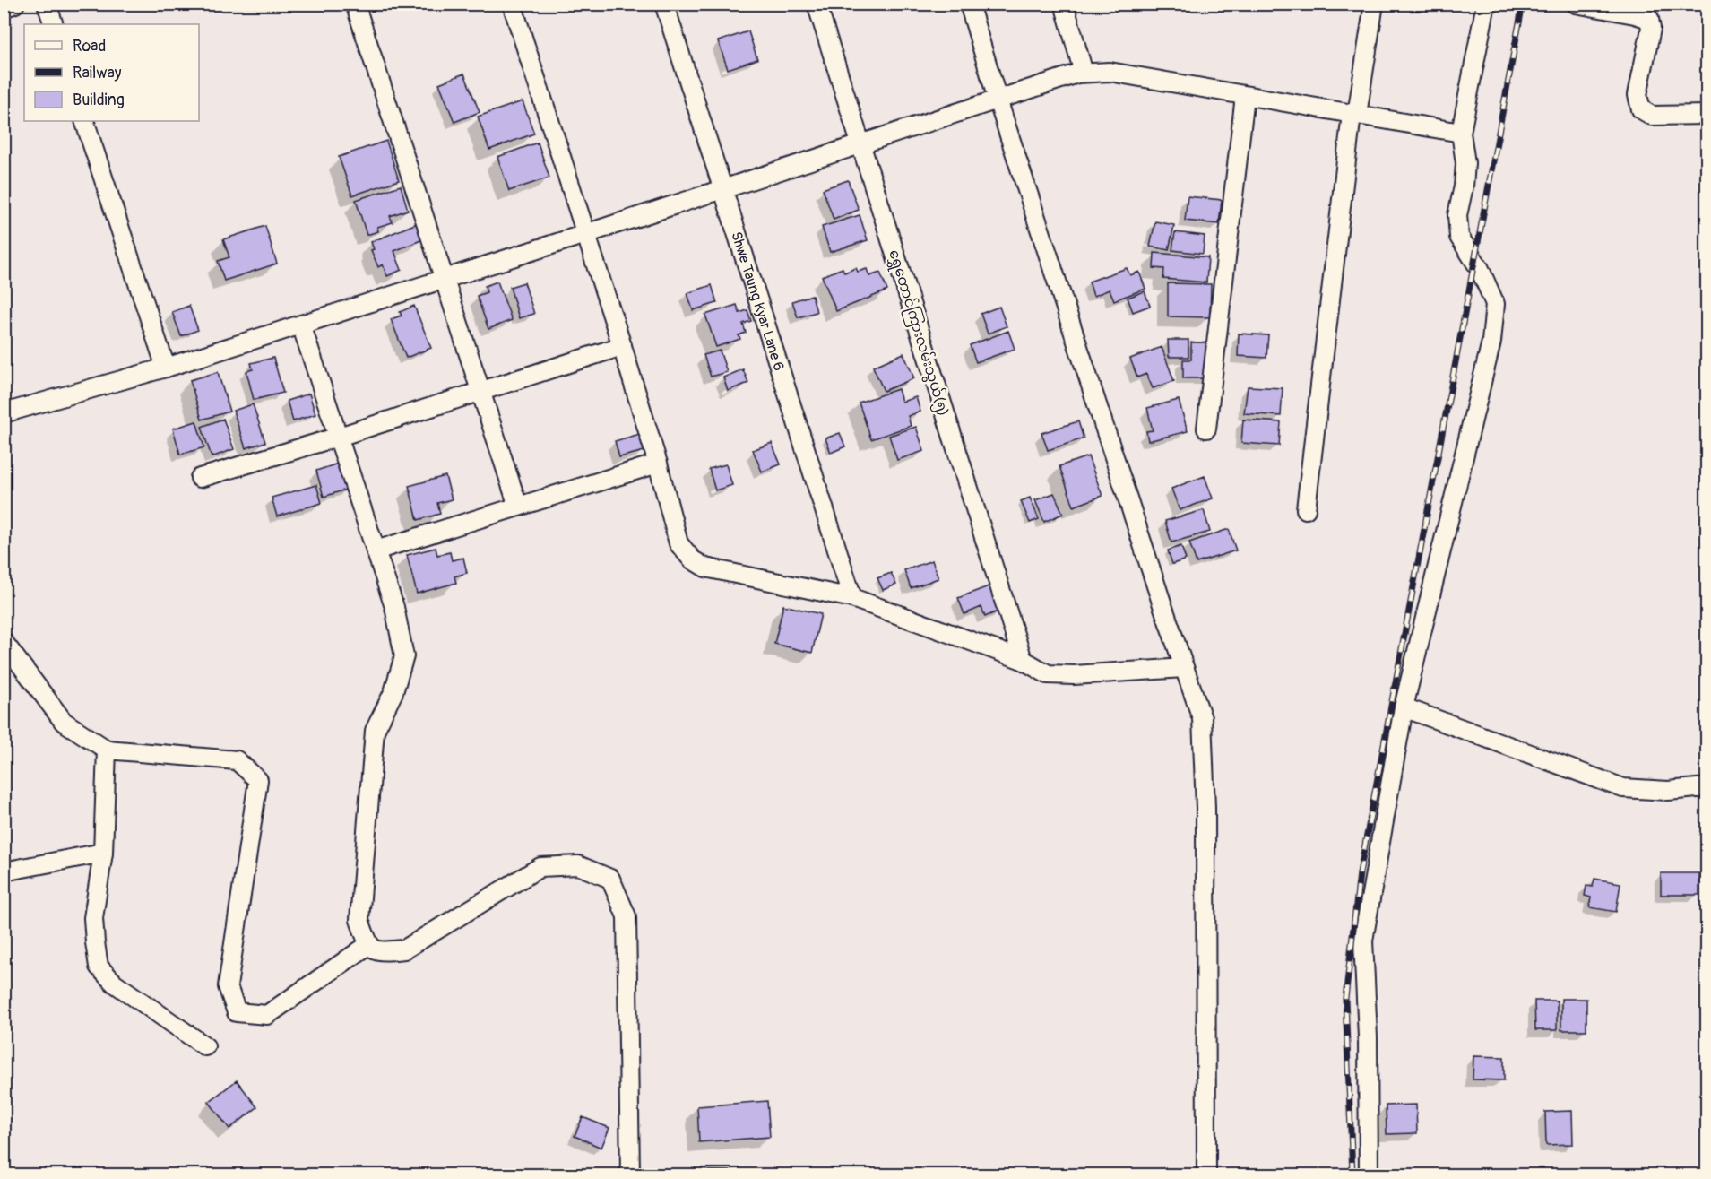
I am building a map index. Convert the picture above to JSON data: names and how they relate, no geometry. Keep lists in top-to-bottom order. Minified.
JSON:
{"streets":{"street":["Shwe Taung Kyar Lane 6","ရွှေတောင်ကြားလမ်းသွယ်(၅)"]},"legend":["Road","Railway","Building"]}
